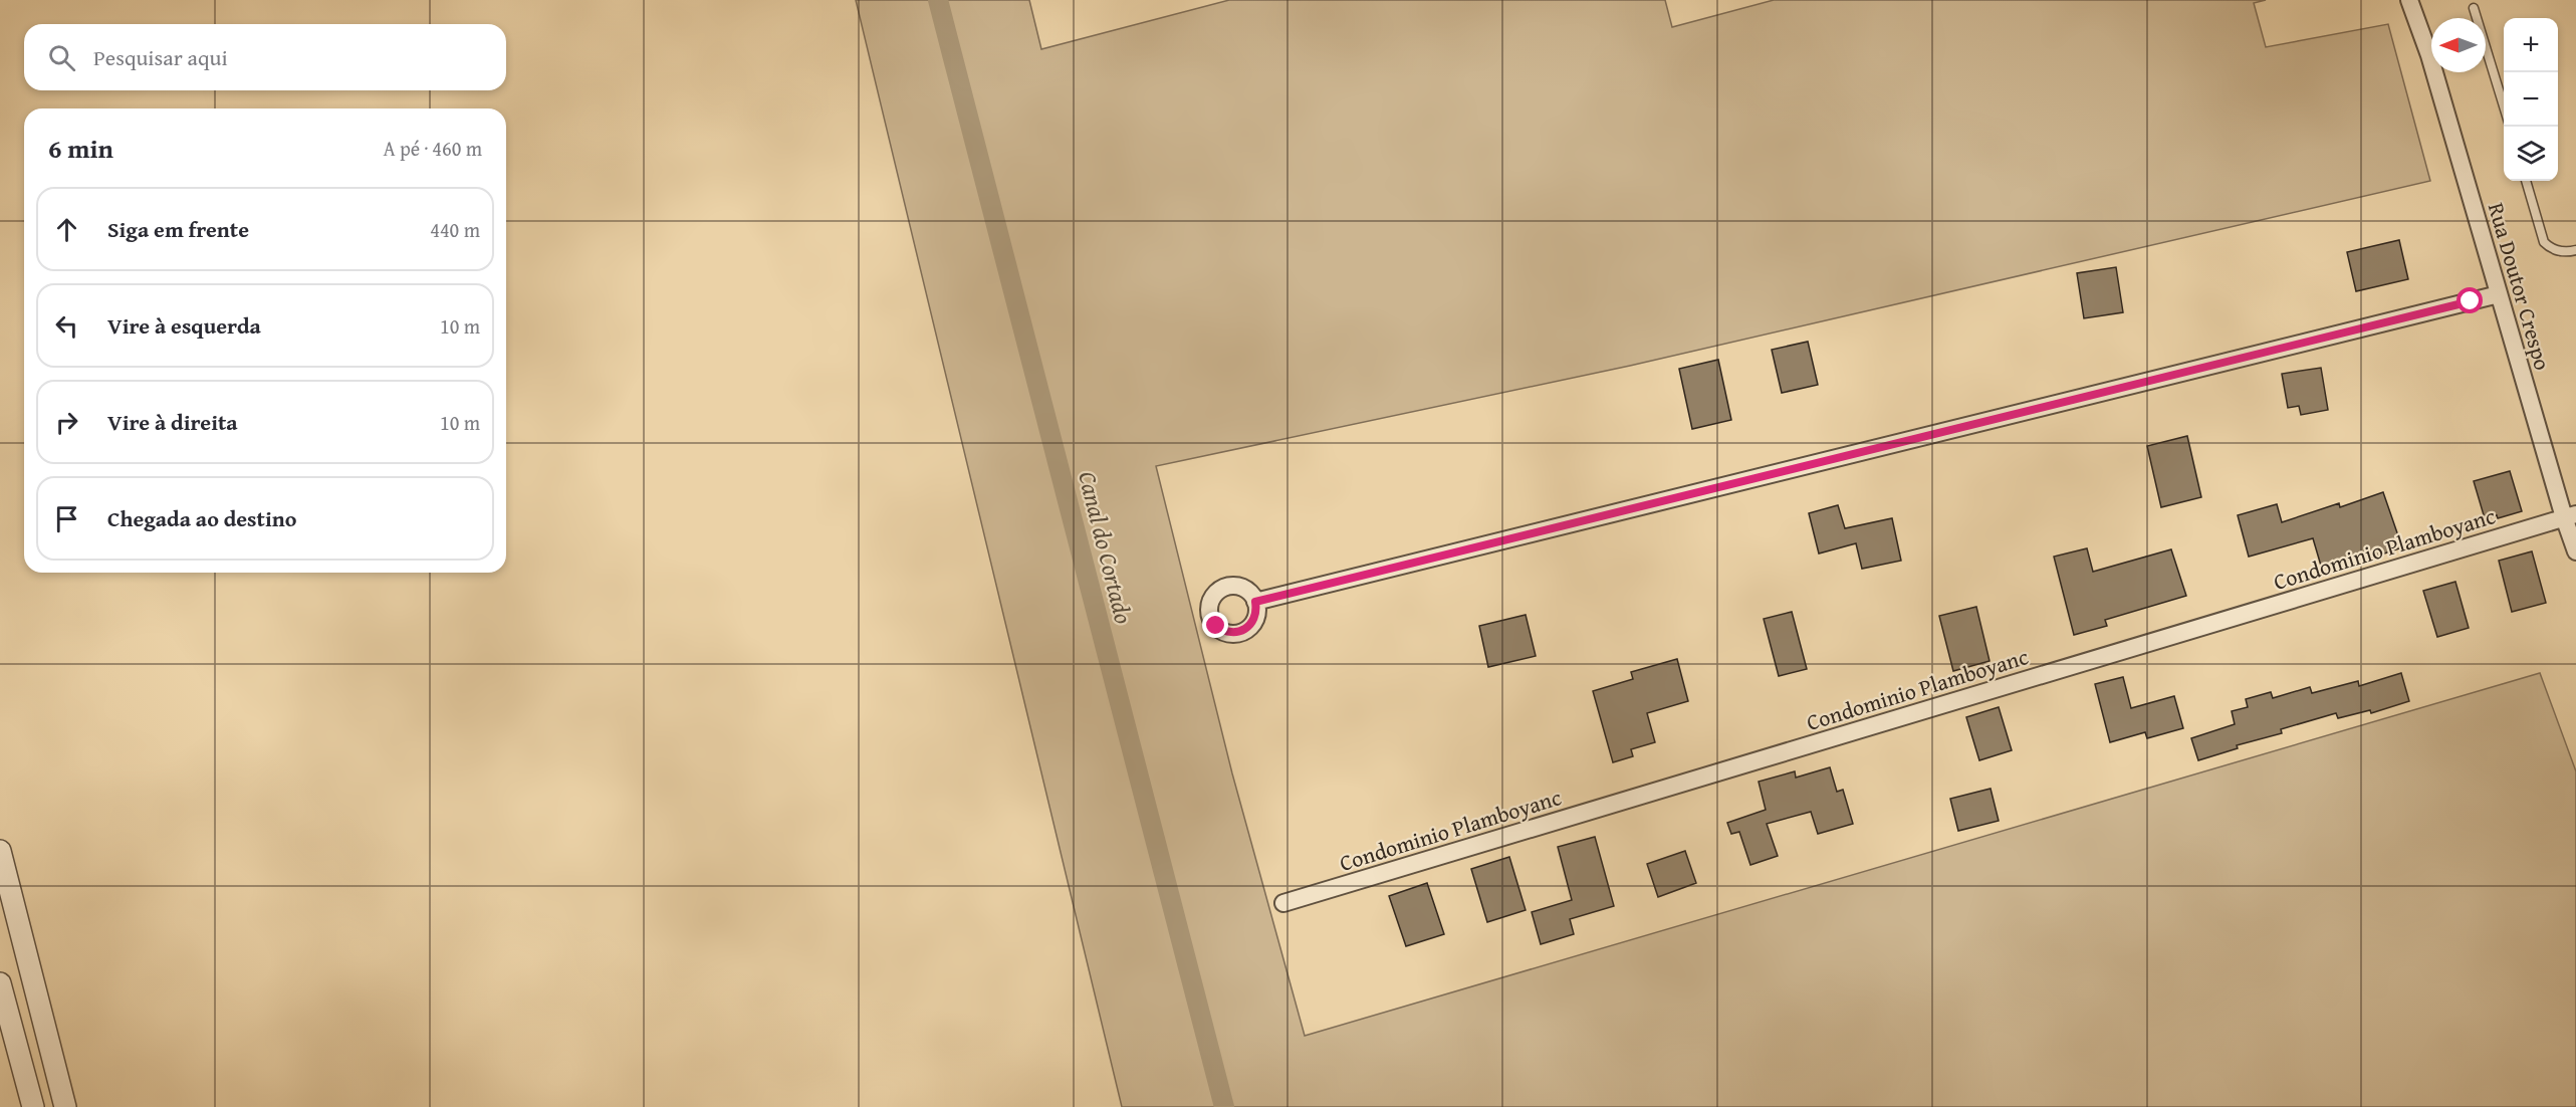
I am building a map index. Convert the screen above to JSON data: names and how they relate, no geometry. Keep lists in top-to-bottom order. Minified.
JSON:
{"streets":{"street":["Rua Doutor Crespo","Condominio Plamboyanc"]},"crossings":[["Rua Doutor Crespo","Condominio Plamboyanc"]],"water":["Canal do Cortado"],"north":"left","page":{"map_buttons":["+","−"],"search":"Pesquisar aqui","heading":["6 min","A pé · 460 m"],"list":[["Siga em frente","440 m"],["Vire à esquerda","10 m"],["Vire à direita","10 m"],"Chegada ao destino"]}}
